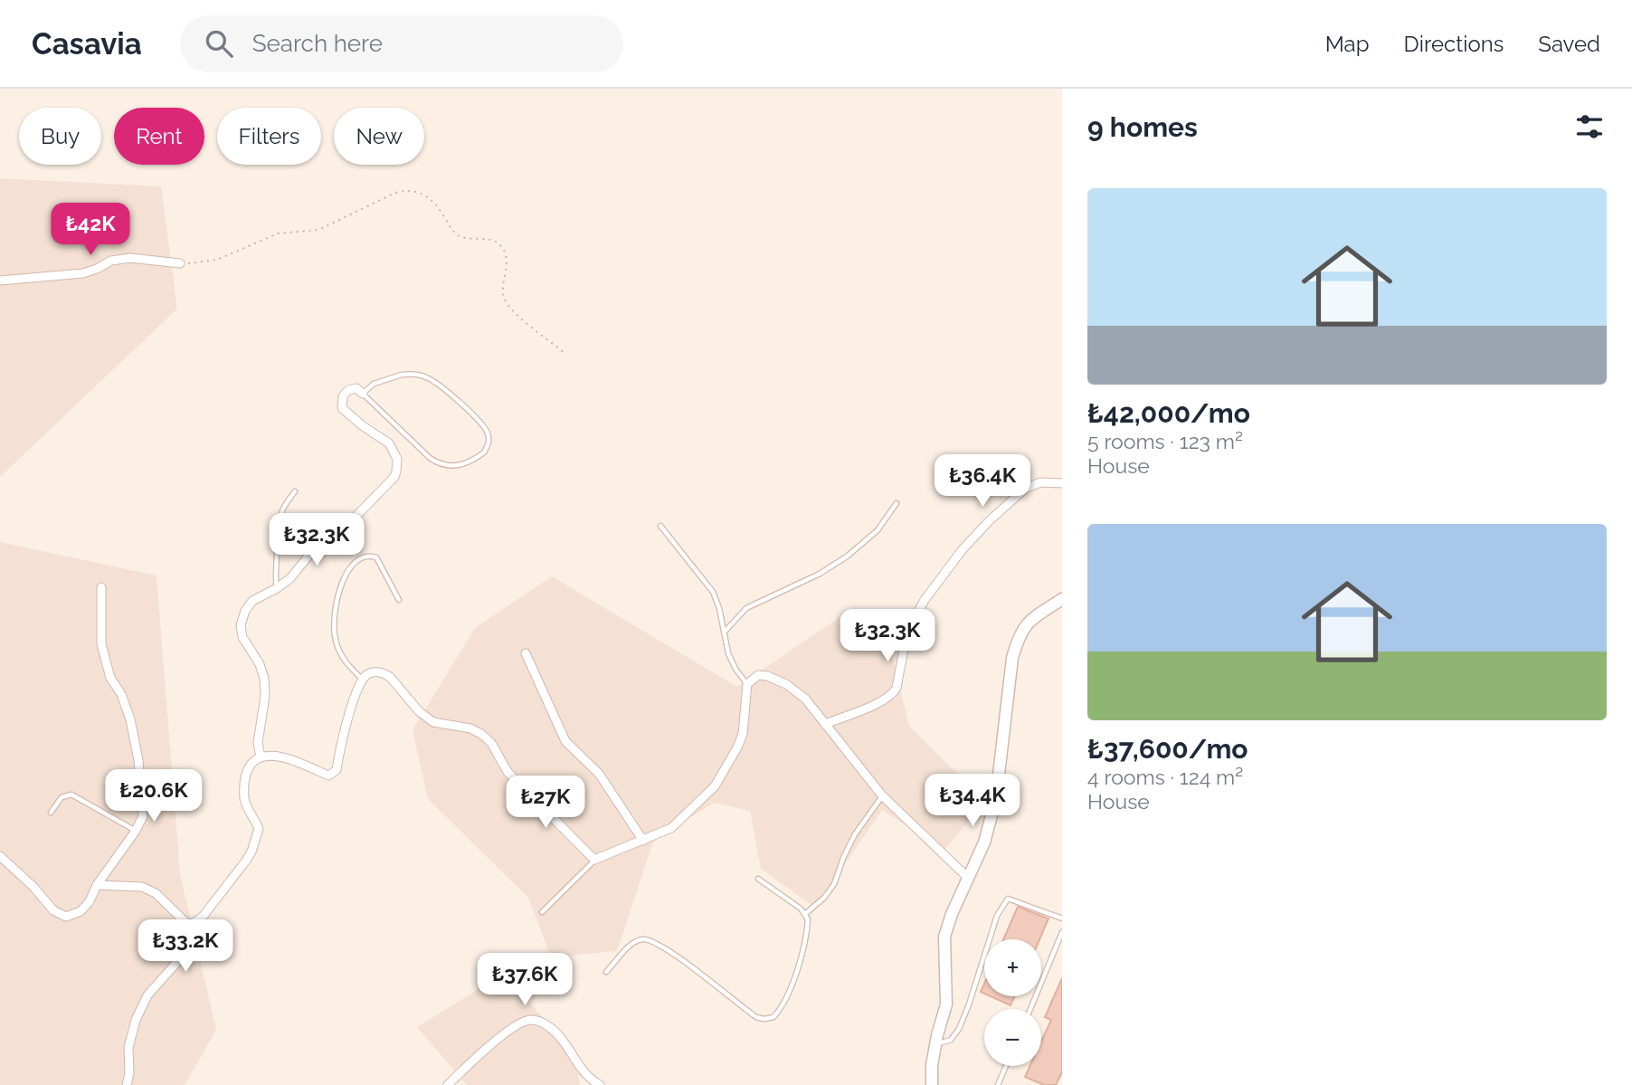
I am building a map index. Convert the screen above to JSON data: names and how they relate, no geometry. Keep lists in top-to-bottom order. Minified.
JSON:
{"page":{"header":"Casavia","search":"Search here","nav":["Map","Directions","Saved"],"heading":"9 homes","chip":["Buy","Rent","Filters","New"],"list":[{"name":"₺42,000/mo","note":"5 rooms · 123 m² · House"},{"name":"₺37,600/mo","note":"4 rooms · 124 m² · House"}],"price":["₺42K","₺36.4K","₺32.3K","₺32.3K","₺20.6K","₺34.4K","₺27K","₺33.2K","₺37.6K"],"map_buttons":["+","−"]}}
